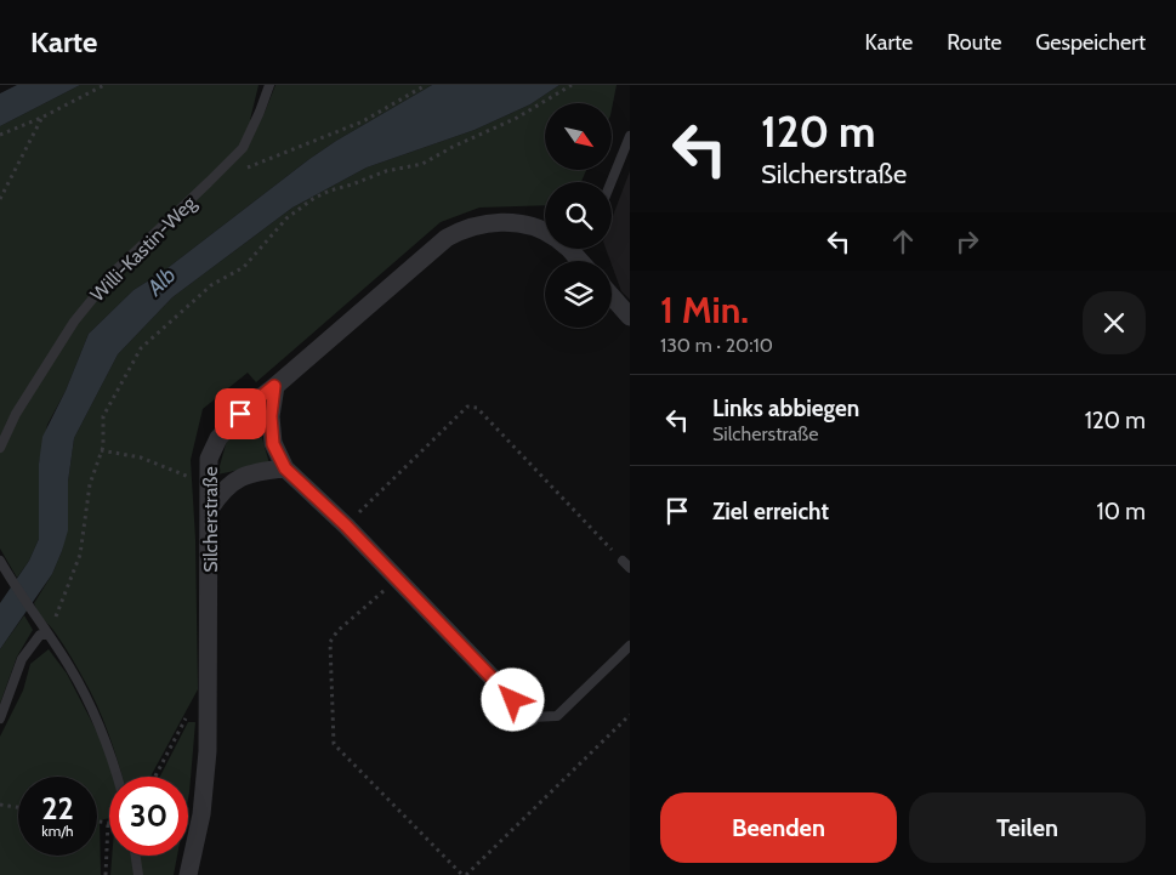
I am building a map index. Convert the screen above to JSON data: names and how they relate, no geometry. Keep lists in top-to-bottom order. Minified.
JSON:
{"streets":{"street":["Silcherstraße"],"lane":["Willi-Kastin-Weg"]},"water":["Alb"],"north":"bottom right","page":{"header":"Karte","nav":["Karte","Route","Gespeichert"],"turn":["120 m","Silcherstraße"],"heading":["1 Min.","130 m · 20:10"],"list":[{"name":"Links abbiegen","note":"Silcherstraße","value":"120 m"},{"name":"Ziel erreicht","value":"10 m"}],"speed":"22 km/h","limit":"30","buttons":["Beenden","Teilen"]}}
